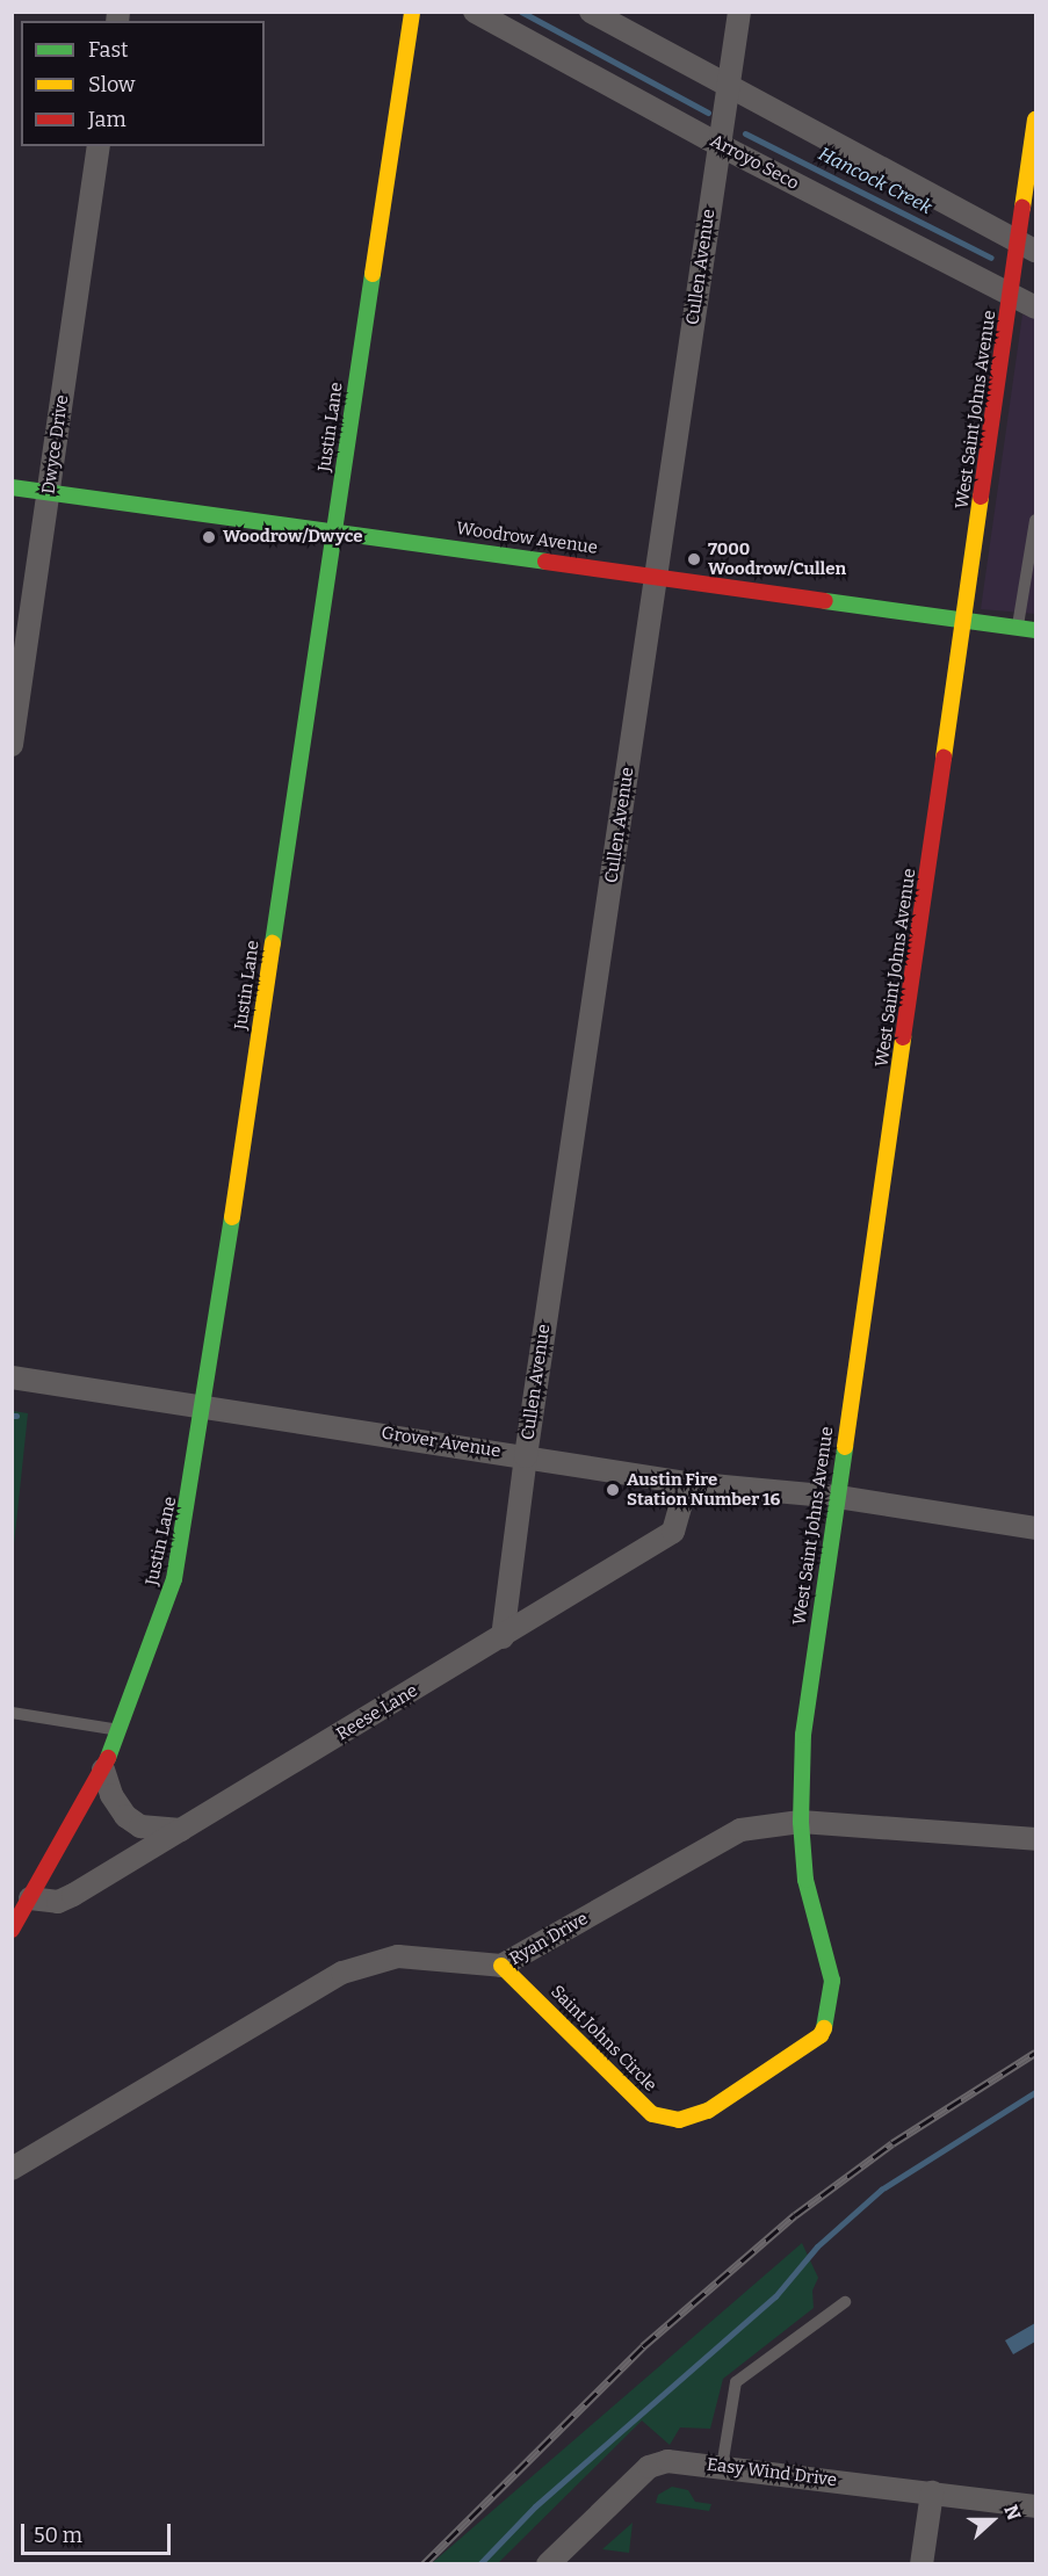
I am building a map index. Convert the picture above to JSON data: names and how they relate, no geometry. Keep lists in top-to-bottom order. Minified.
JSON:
{"streets":{"street":["Arroyo Seco","Cullen Avenue","West Saint Johns Avenue","Justin Lane","Dwyce Drive","Woodrow Avenue","Grover Avenue","Reese Lane","Ryan Drive","Saint Johns Circle","Easy Wind Drive"]},"crossings":[["Arroyo Seco","Cullen Avenue"],["Arroyo Seco","West Saint Johns Avenue"],["Cullen Avenue","Woodrow Avenue"],["Cullen Avenue","Grover Avenue"],["Cullen Avenue","Reese Lane"],["West Saint Johns Avenue","Woodrow Avenue"],["West Saint Johns Avenue","Grover Avenue"],["West Saint Johns Avenue","Ryan Drive"],["West Saint Johns Avenue","Saint Johns Circle"],["Justin Lane","Woodrow Avenue"],["Justin Lane","Grover Avenue"],["Justin Lane","Reese Lane"],["Dwyce Drive","Woodrow Avenue"],["Grover Avenue","Reese Lane"],["Ryan Drive","Saint Johns Circle"]],"water":["Hancock Creek"],"places":["Woodrow/Dwyce","7000 Woodrow/Cullen","Austin Fire Station Number 16"],"legend":["Fast","Slow","Jam"],"scale_bar":"50 m","north":"right"}
